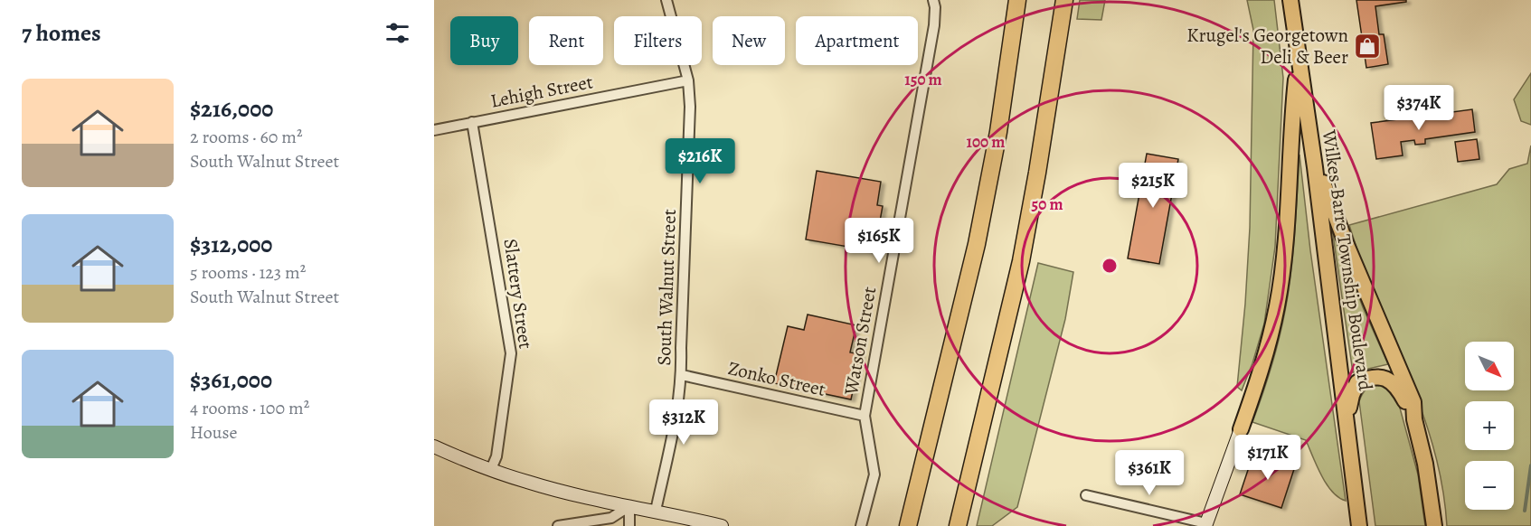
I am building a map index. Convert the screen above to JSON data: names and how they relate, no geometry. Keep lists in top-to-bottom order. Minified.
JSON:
{"streets":{"main road":["Wilkes-Barre Township Boulevard"],"street":["Lehigh Street","South Walnut Street","Slattery Street","Watson Street","Zonko Street"]},"crossings":[["Lehigh Street","South Walnut Street"],["Lehigh Street","Slattery Street"],["South Walnut Street","Zonko Street"],["Watson Street","Zonko Street"]],"places":{"shop":["Krugel's Georgetown Deli & Beer"]},"north":"bottom right","page":{"heading":"7 homes","chip":["Buy","Rent","Filters","New","Apartment"],"list":[{"name":"$216,000","note":"2 rooms · 60 m² · South Walnut Street"},{"name":"$312,000","note":"5 rooms · 123 m² · South Walnut Street"},{"name":"$361,000","note":"4 rooms · 100 m² · House"}],"price":["$374K","$216K","$215K","$165K","$312K","$171K","$361K"],"map_buttons":["+","−"]},"rings":["150 m","100 m","50 m"]}
